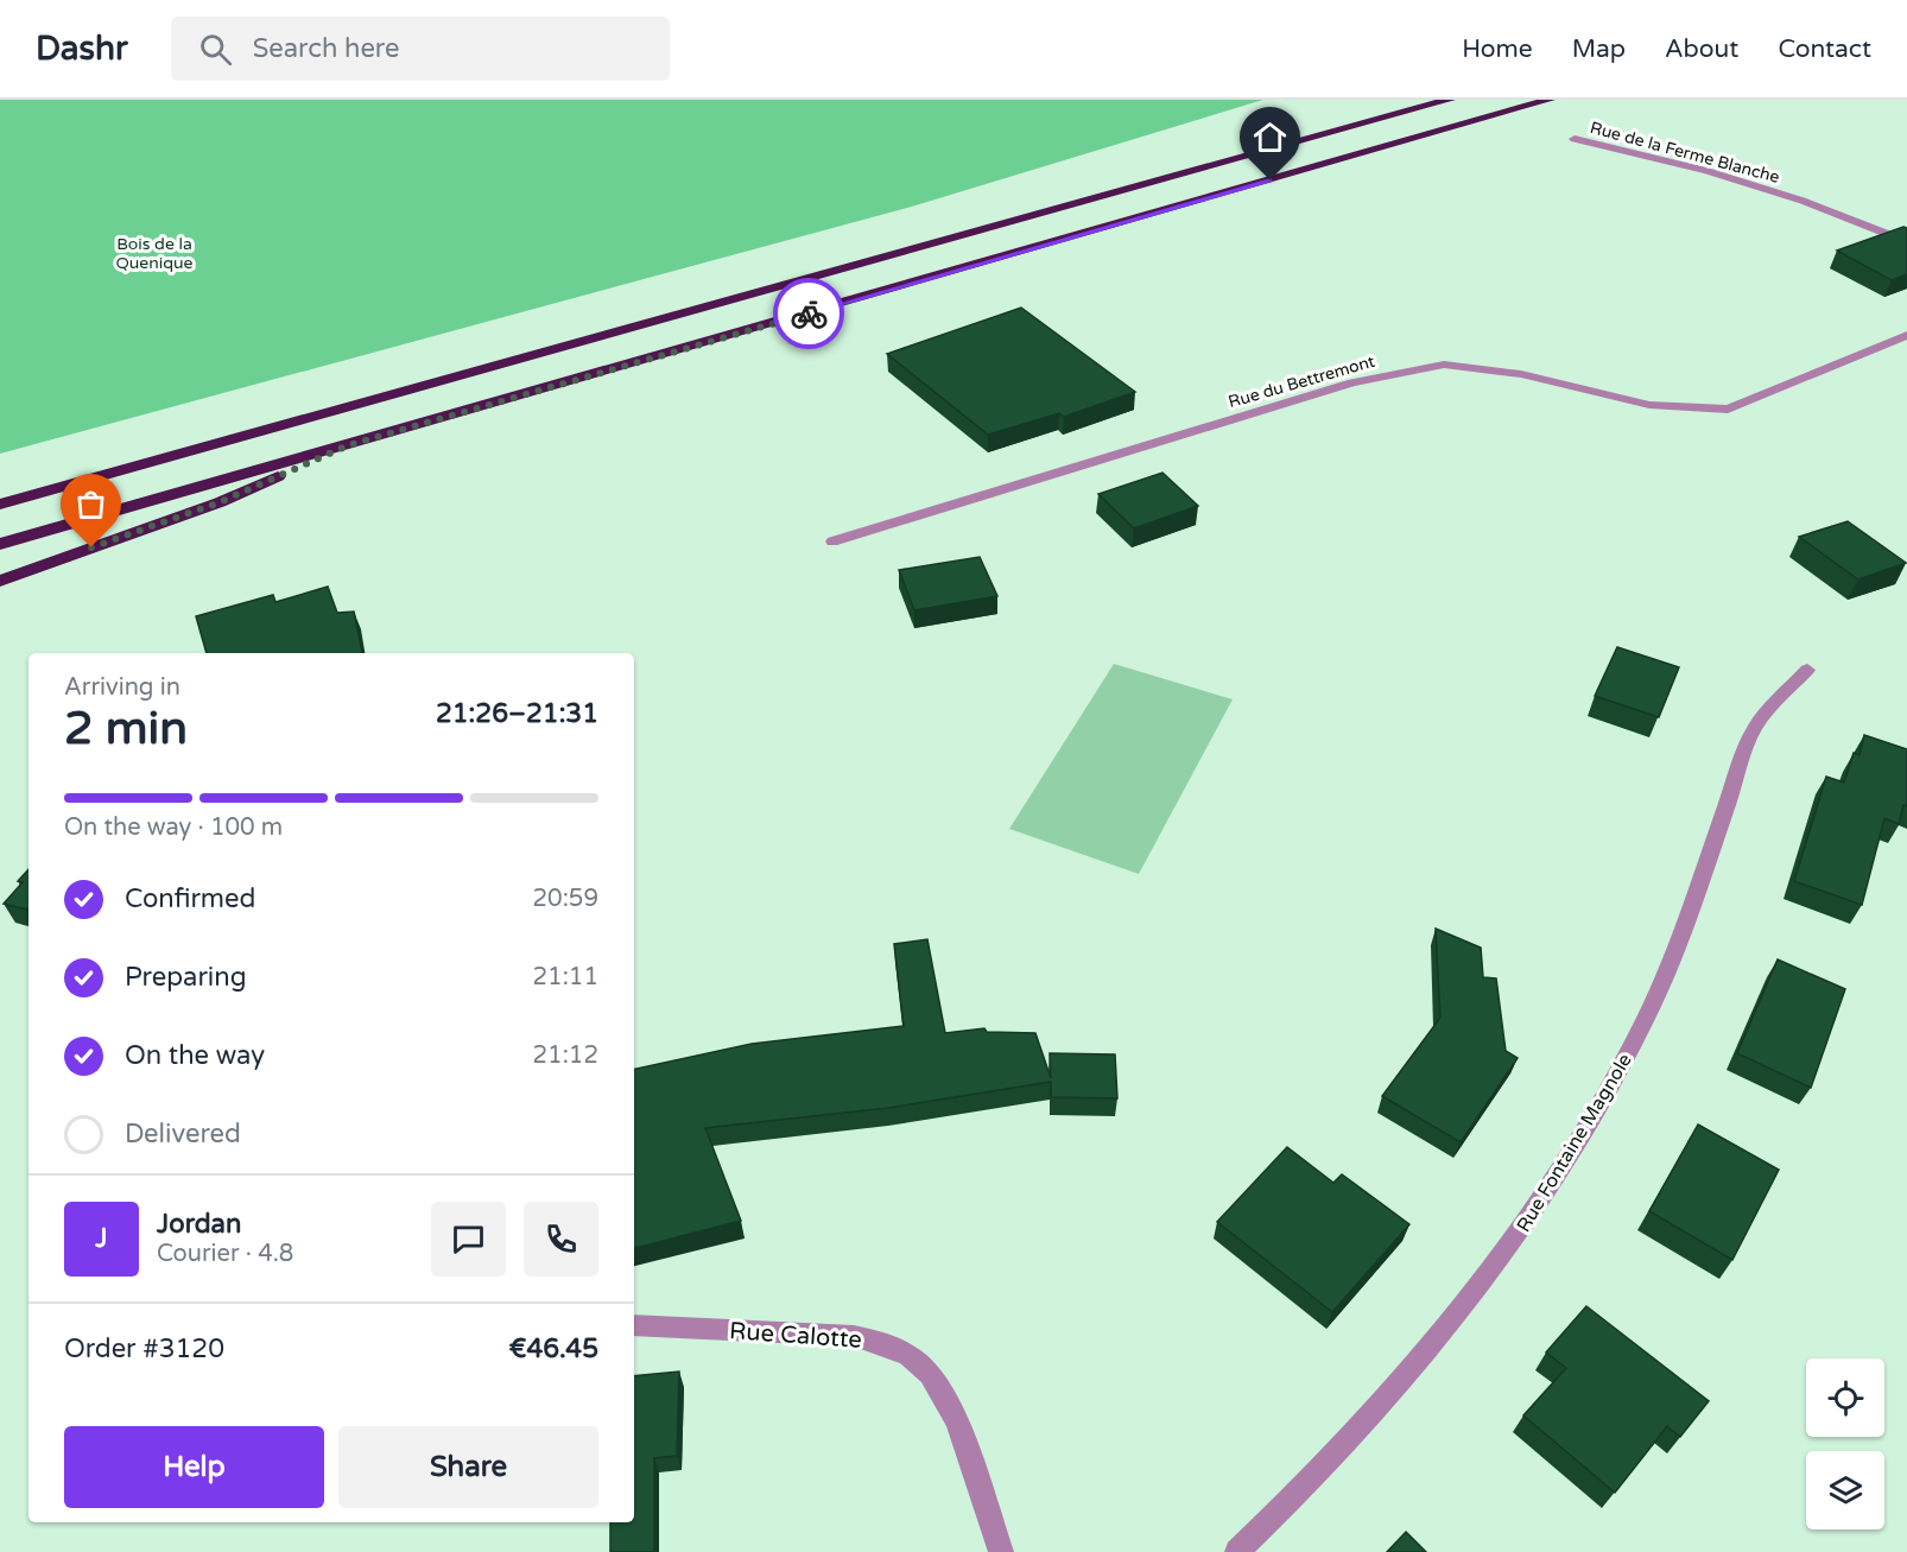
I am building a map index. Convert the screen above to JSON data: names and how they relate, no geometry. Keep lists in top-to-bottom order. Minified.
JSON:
{"streets":{"street":["Rue de la Ferme Blanche","Rue du Bettremont","Rue Fontaine Magnole","Rue Calotte"]},"parks":["Bois de la Quenique"],"page":{"header":"Dashr","search":"Search here","nav":["Home","Map","About","Contact"],"heading":["2 min","Arriving in","21:26–21:31"],"panel":["Jordan","Courier · 4.8","Order #3120","€46.45"],"bar":"On the way · 100 m","list":[["Confirmed","20:59"],["Preparing","21:11"],["On the way","21:12"],"Delivered"],"round":"J","buttons":["Help","Share"]}}
